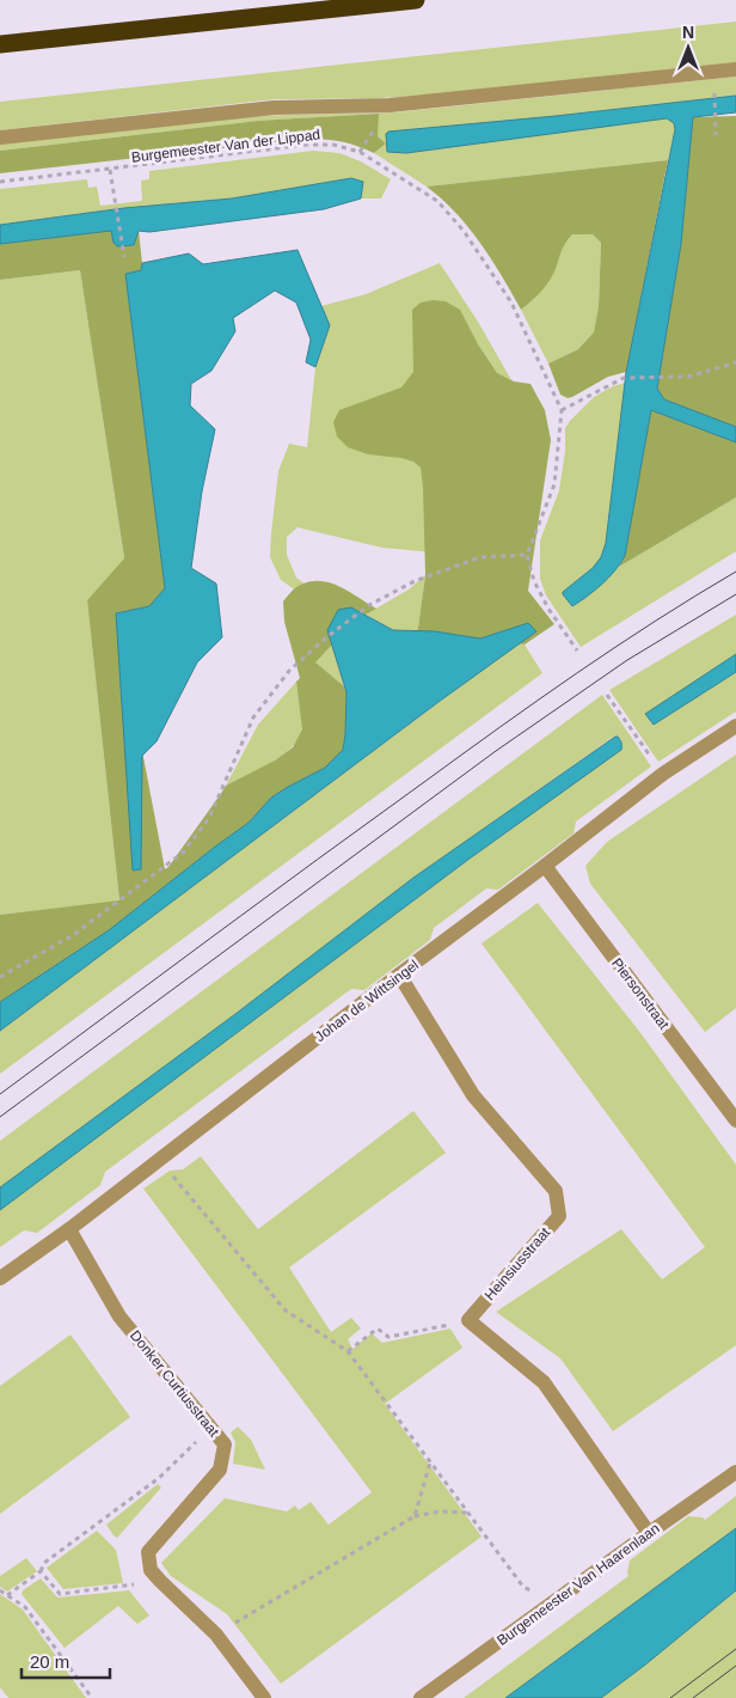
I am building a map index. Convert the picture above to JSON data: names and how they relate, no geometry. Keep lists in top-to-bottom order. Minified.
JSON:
{"streets":{"street":["Piersonstraat","Johan de Wittsingel","Heinsiusstraat","Donker Curtiusstraat","Burgemeester Van Haarenlaan"],"path":["Burgemeester Van der Lippad"]},"crossings":[["Piersonstraat","Johan de Wittsingel"],["Johan de Wittsingel","Heinsiusstraat"],["Johan de Wittsingel","Donker Curtiusstraat"]],"scale_bar":"20 m","north":"top"}
